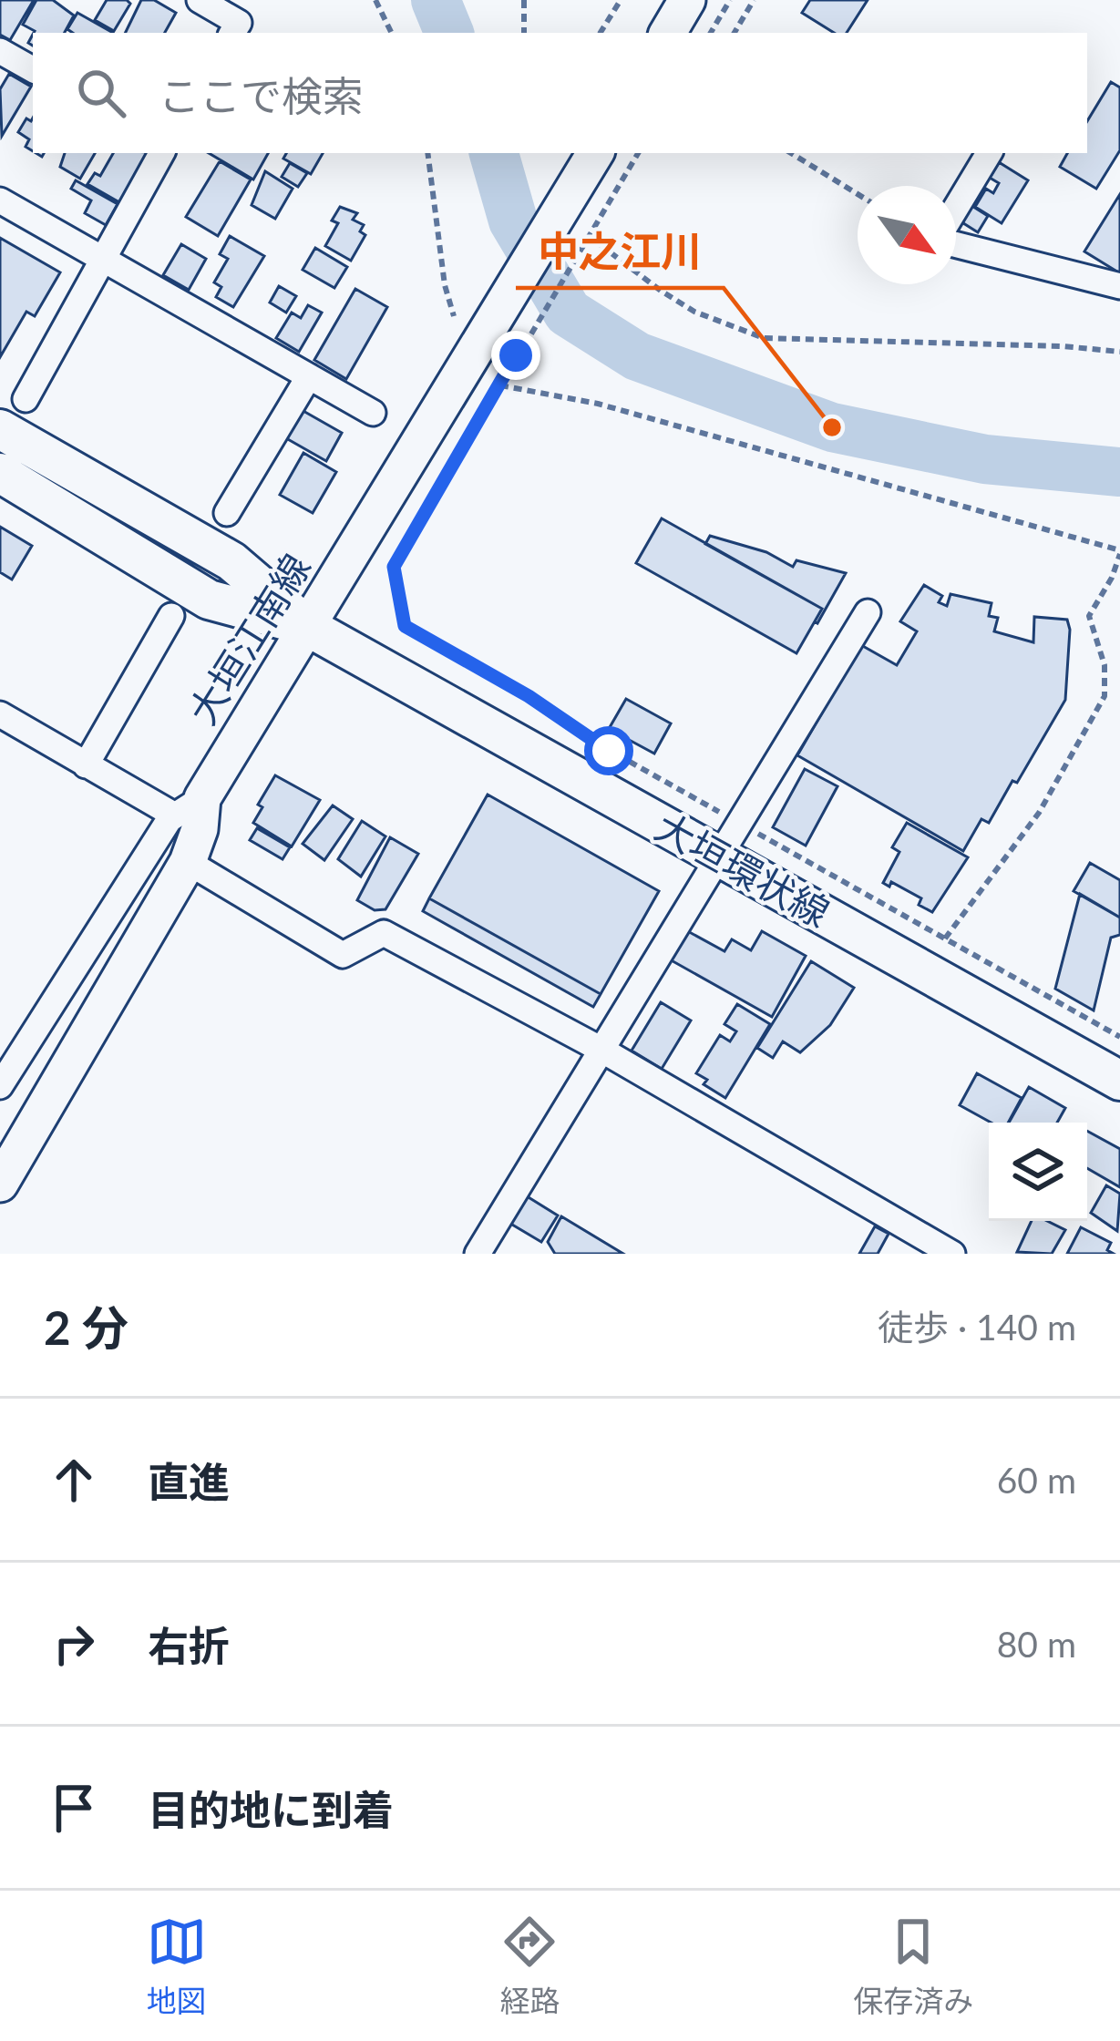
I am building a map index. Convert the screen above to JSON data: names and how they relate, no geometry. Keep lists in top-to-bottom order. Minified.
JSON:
{"streets":{"main road":["大垣江南線","大垣環状線"]},"crossings":[["大垣江南線","大垣環状線"]],"places":["中之江川"],"north":"bottom right","page":{"search":"ここで検索","heading":["2 分","徒歩 · 140 m"],"list":[["直進","60 m"],["右折","80 m"],"目的地に到着"],"nav":["地図","経路","保存済み"]}}
